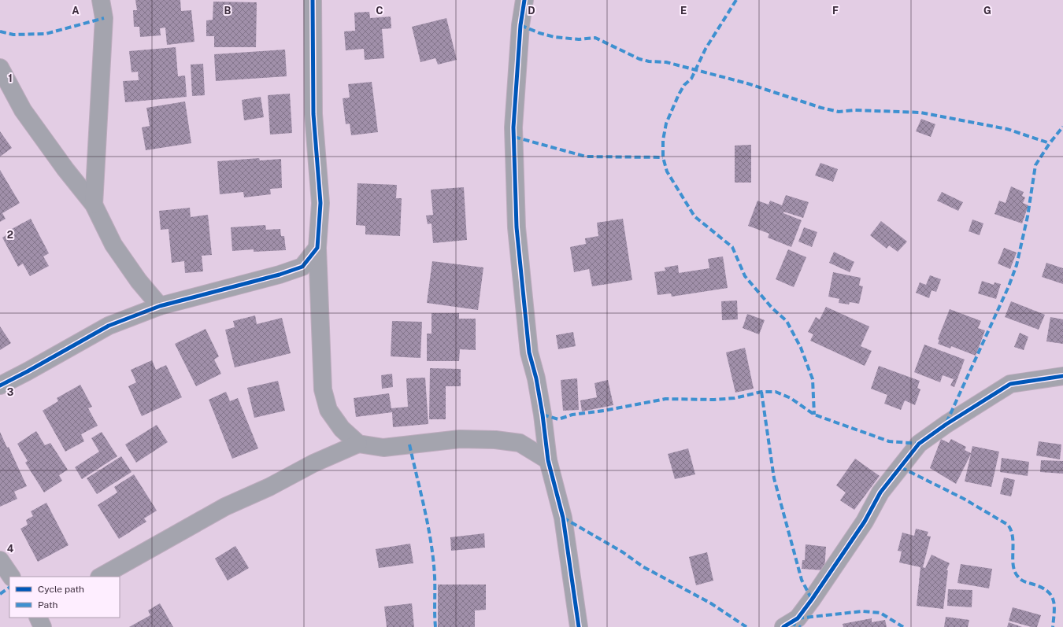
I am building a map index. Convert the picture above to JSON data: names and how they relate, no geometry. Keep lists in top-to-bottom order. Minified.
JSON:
{"legend":["Cycle path","Path"],"grid":{"columns":["A","B","C","D","E","F","G"],"rows":["1","2","3","4"]}}
